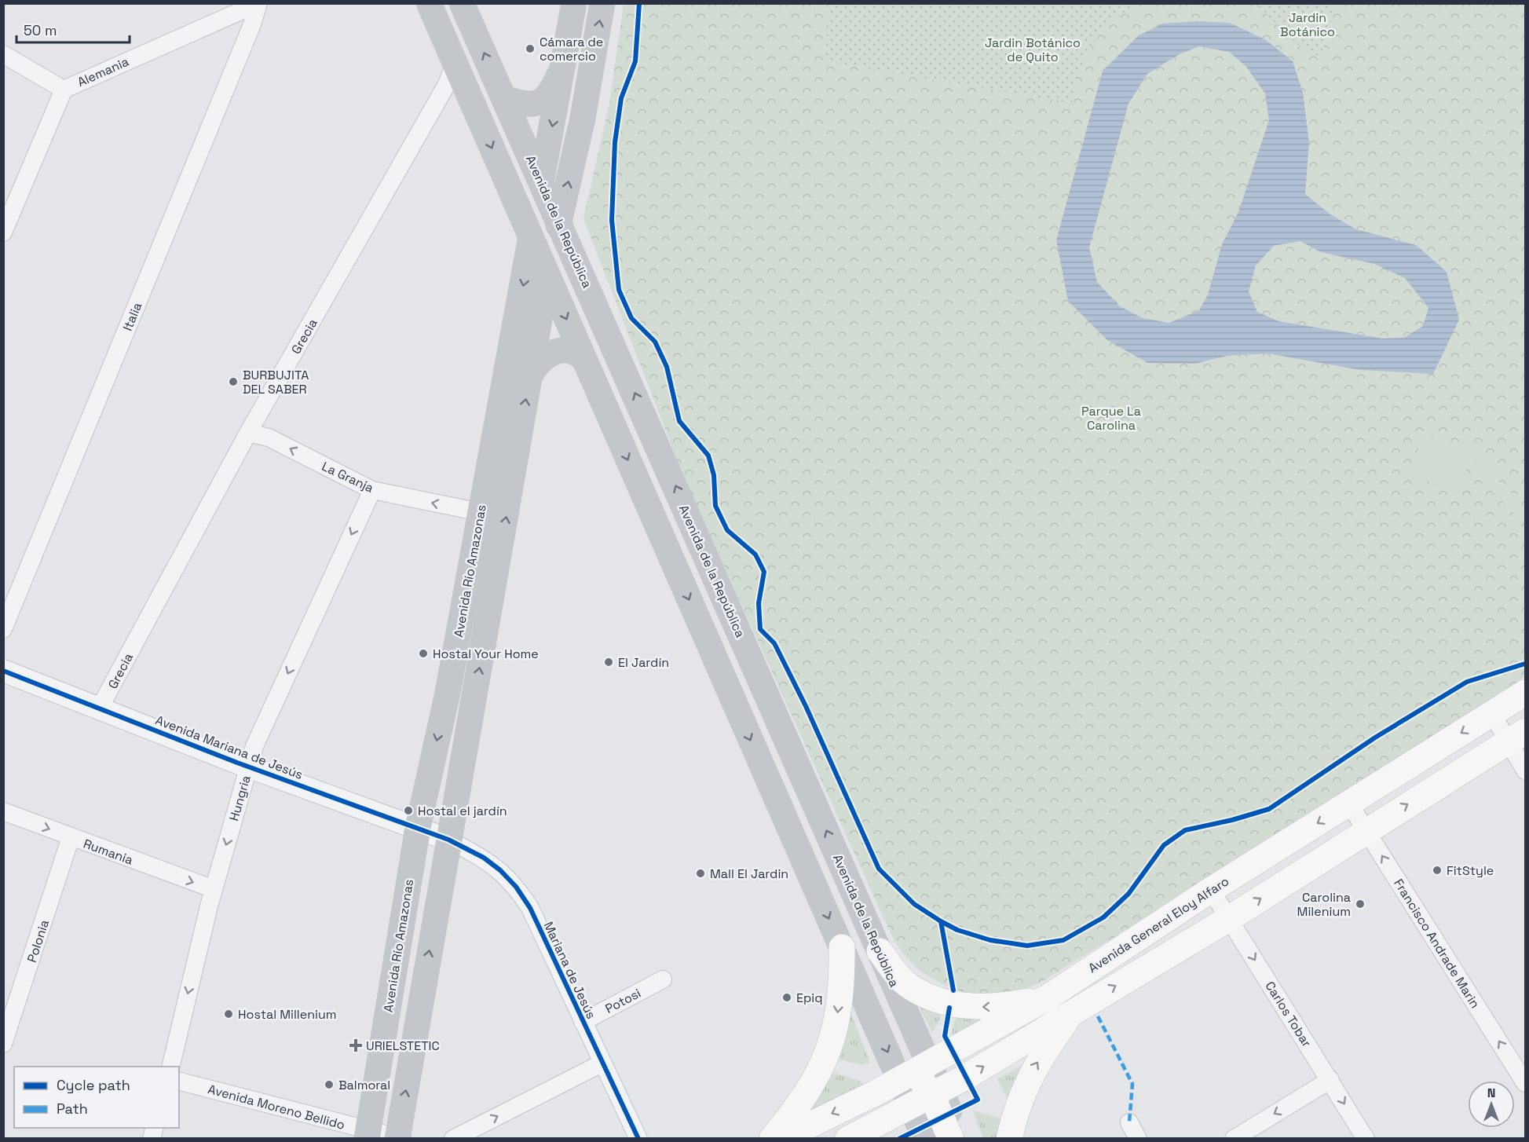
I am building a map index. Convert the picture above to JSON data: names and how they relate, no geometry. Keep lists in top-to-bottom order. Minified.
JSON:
{"streets":{"main road":["Avenida de la República","Avenida Río Amazonas","Avenida General Eloy Alfaro"],"street":["Alemania","Italia","Grecia","La Granja","Avenida Mariana de Jesús","Hungria","Rumania","Polonia","Francisco Andrade Marin","Mariana de Jesús","Potosi","Carlos Tobar","Avenida Moreno Bellido"]},"crossings":[["Alemania","Italia"],["Avenida de la República","Avenida Río Amazonas"],["Avenida de la República","Avenida General Eloy Alfaro"],["Grecia","La Granja"],["Grecia","Avenida Mariana de Jesús"],["La Granja","Avenida Río Amazonas"],["La Granja","Hungria"],["Avenida Río Amazonas","Avenida Mariana de Jesús"],["Avenida Río Amazonas","Mariana de Jesús"],["Avenida Río Amazonas","Avenida Moreno Bellido"],["Avenida Mariana de Jesús","Hungria"],["Avenida Mariana de Jesús","Mariana de Jesús"],["Hungria","Rumania"],["Rumania","Polonia"],["Avenida General Eloy Alfaro","Francisco Andrade Marin"],["Avenida General Eloy Alfaro","Carlos Tobar"],["Mariana de Jesús","Potosi"]],"one_way":["La Granja","Hungria","Rumania","Francisco Andrade Marin","Carlos Tobar"],"parks":["Jardin Botánico","Jardin Botánico de Quito","Parque La Carolina"],"places":{"other":["Cámara de comercio","BURBUJITA DEL SABER","Hostal Your Home","El Jardín","Hostal el jardín","FitStyle","Mall El Jardin","Carolina Milenium","Epiq","Hostal Millenium","Balmoral"],"health":["URIELSTETIC"]},"legend":["Cycle path","Path"],"scale_bar":"50 m","north":"top"}
